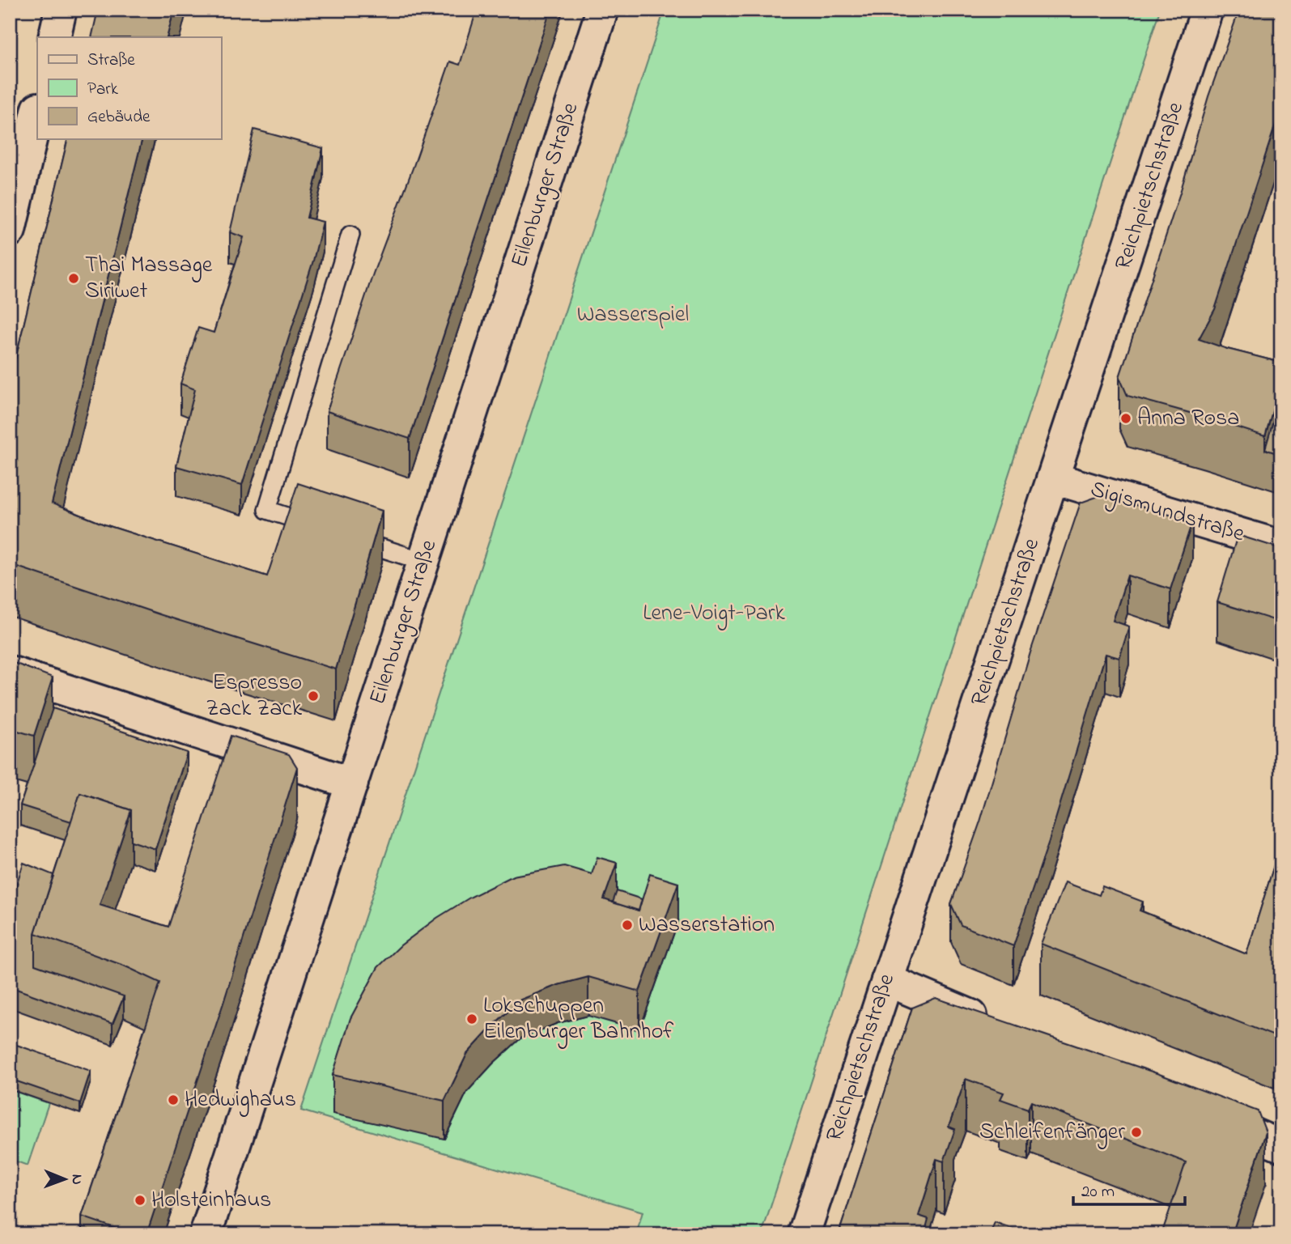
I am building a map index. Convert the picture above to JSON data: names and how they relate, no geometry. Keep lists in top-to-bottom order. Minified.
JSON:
{"streets":{"street":["Eilenburger Straße","Reichpietschstraße","Sigismundstraße"]},"crossings":[["Reichpietschstraße","Sigismundstraße"]],"parks":["Wasserspiel","Lene-Voigt-Park"],"places":["Thai Massage Siriwet","Anna Rosa","Espresso Zack Zack","Wasserstation","Lokschuppen Eilenburger Bahnhof","Hedwighaus","Schleifenfänger","Holsteinhaus"],"legend":["Straße","Park","Gebäude"],"scale_bar":"20 m","north":"right"}
